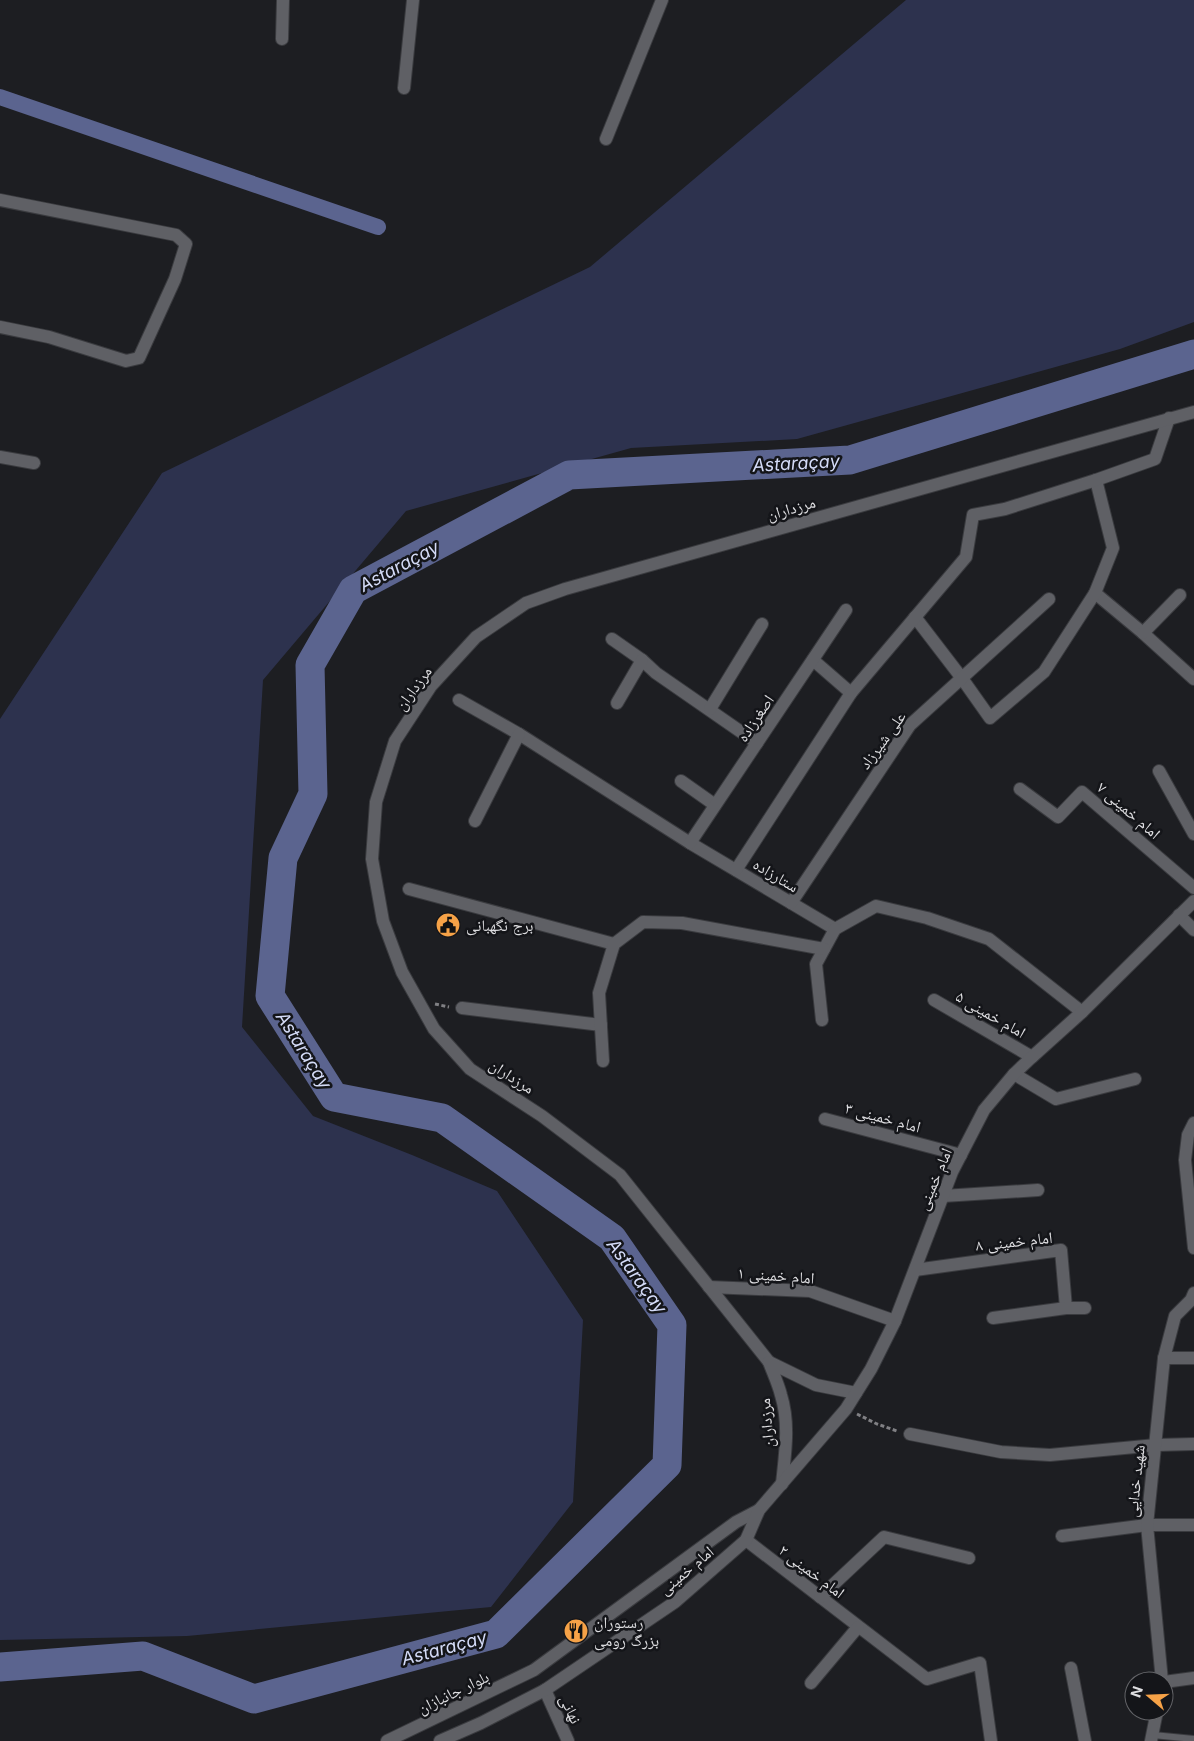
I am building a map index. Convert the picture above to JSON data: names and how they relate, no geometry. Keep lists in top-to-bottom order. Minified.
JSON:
{"streets":{"street":["مرزداران","اصغرزاده","علی شیرزاد","امام خمینی ۷","ستارزاده","امام خمینی ۵","امام خمینی ۳","امام خمینی","امام خمینی ۸","امام خمینی ۱","شهید خدایی","امام خمینی ۲","بلوار جانبازان","نهانی"]},"crossings":[["مرزداران","امام خمینی"],["مرزداران","امام خمینی ۱"],["اصغرزاده","ستارزاده"],["علی شیرزاد","ستارزاده"],["امام خمینی ۵","امام خمینی"],["امام خمینی ۳","امام خمینی"],["امام خمینی","امام خمینی ۸"],["امام خمینی","امام خمینی ۱"],["امام خمینی","امام خمینی ۲"],["امام خمینی","بلوار جانبازان"],["امام خمینی","نهانی"],["بلوار جانبازان","نهانی"]],"water":["Astaraçay"],"places":{"public building":["برج نگهبانی"],"restaurant":["رستوران بزرگ رومی"]},"north":"left"}
